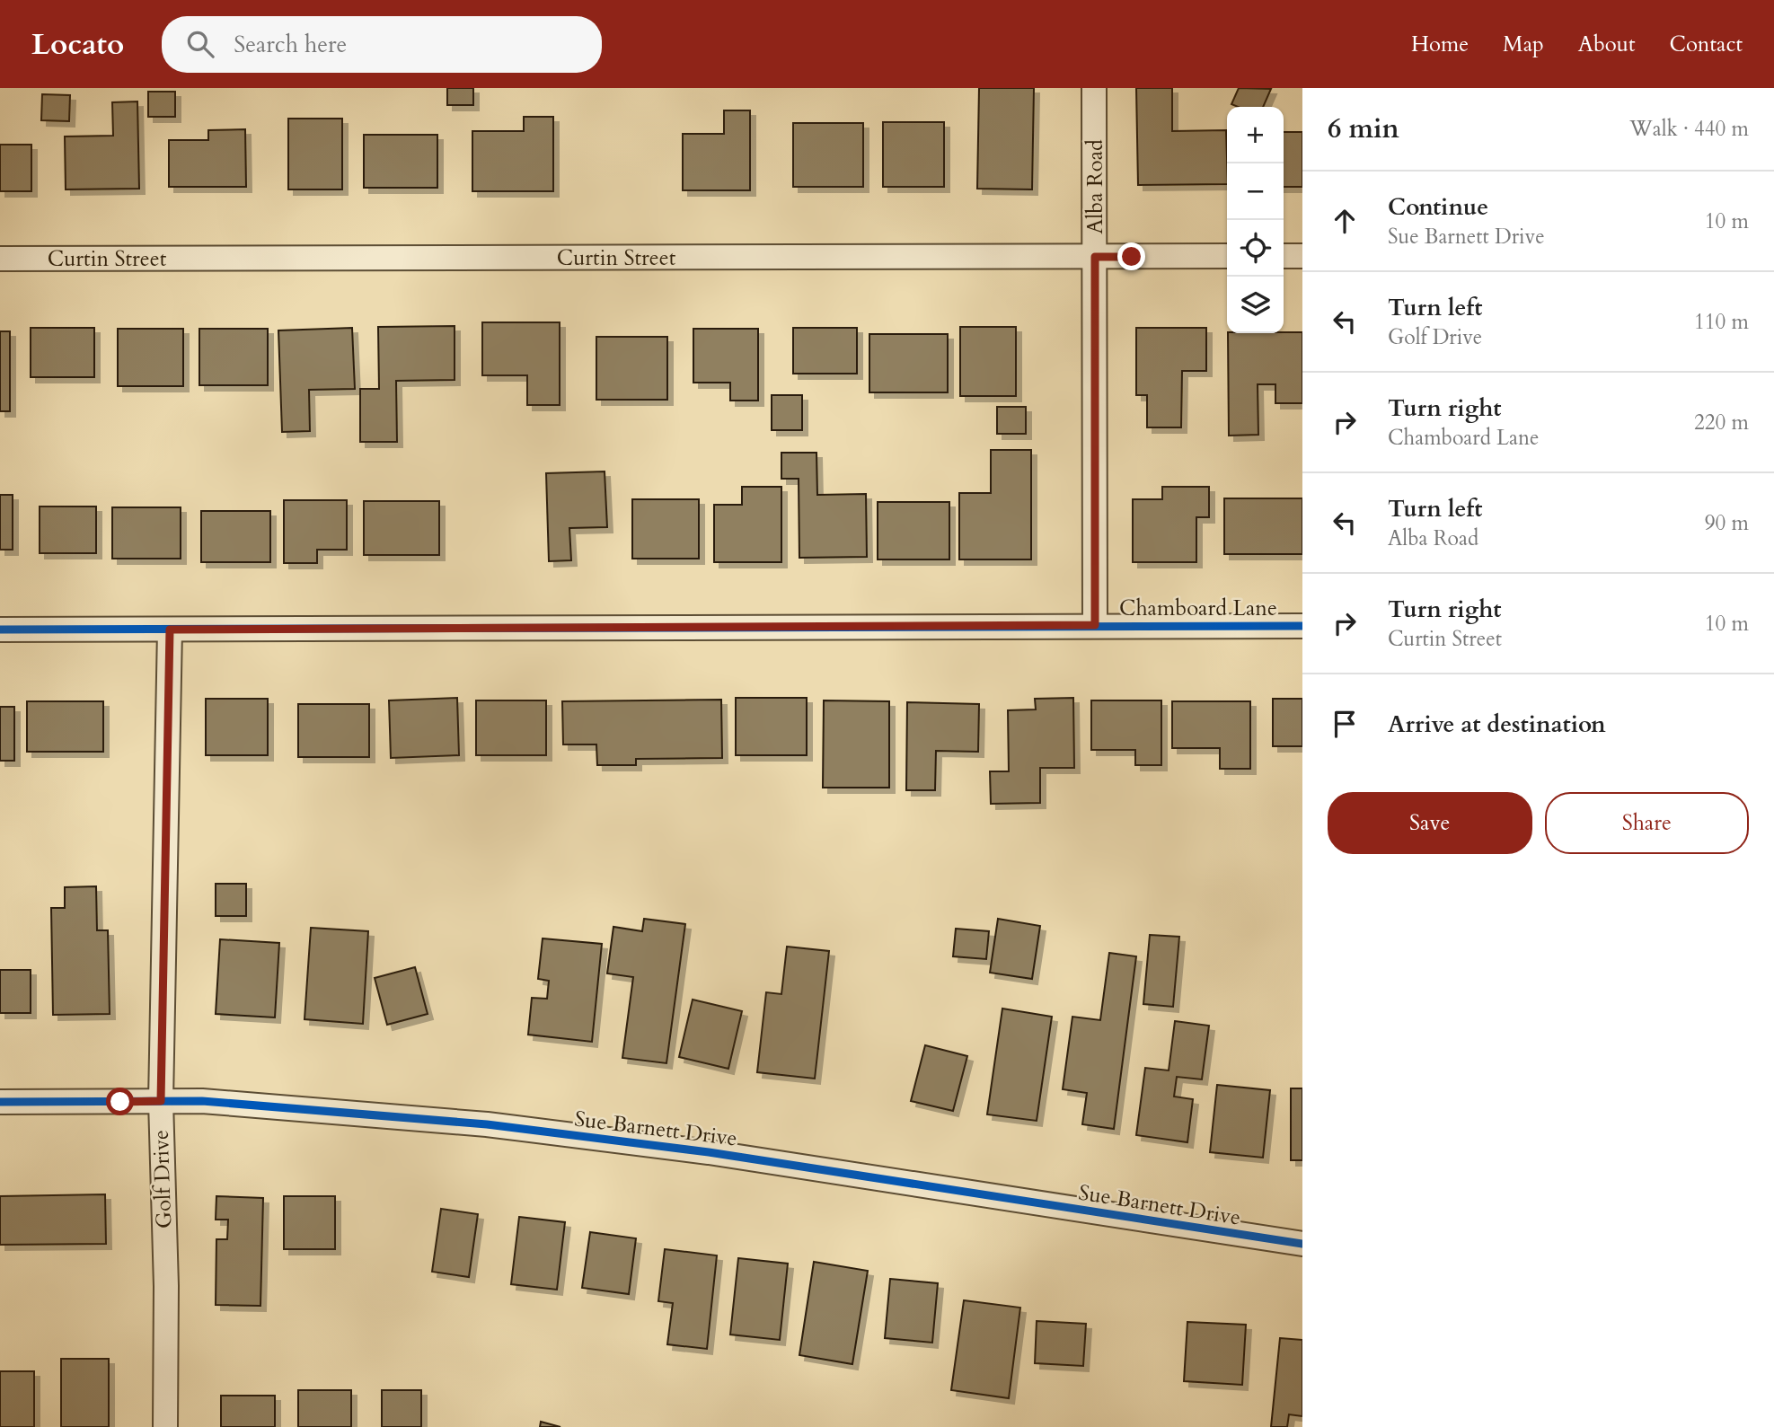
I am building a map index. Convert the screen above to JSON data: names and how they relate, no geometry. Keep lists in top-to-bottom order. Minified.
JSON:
{"streets":{"street":["Alba Road","Curtin Street","Chamboard Lane","Sue Barnett Drive","Golf Drive"]},"crossings":[["Alba Road","Curtin Street"],["Alba Road","Chamboard Lane"],["Chamboard Lane","Golf Drive"],["Sue Barnett Drive","Golf Drive"]],"page":{"header":"Locato","search":"Search here","nav":["Home","Map","About","Contact"],"heading":["6 min","Walk · 440 m"],"map_buttons":["+","−"],"list":[["Continue","Sue Barnett Drive","10 m"],["Turn left","Golf Drive","110 m"],["Turn right","Chamboard Lane","220 m"],["Turn left","Alba Road","90 m"],["Turn right","Curtin Street","10 m"],"Arrive at destination"],"buttons":["Save","Share"]}}
